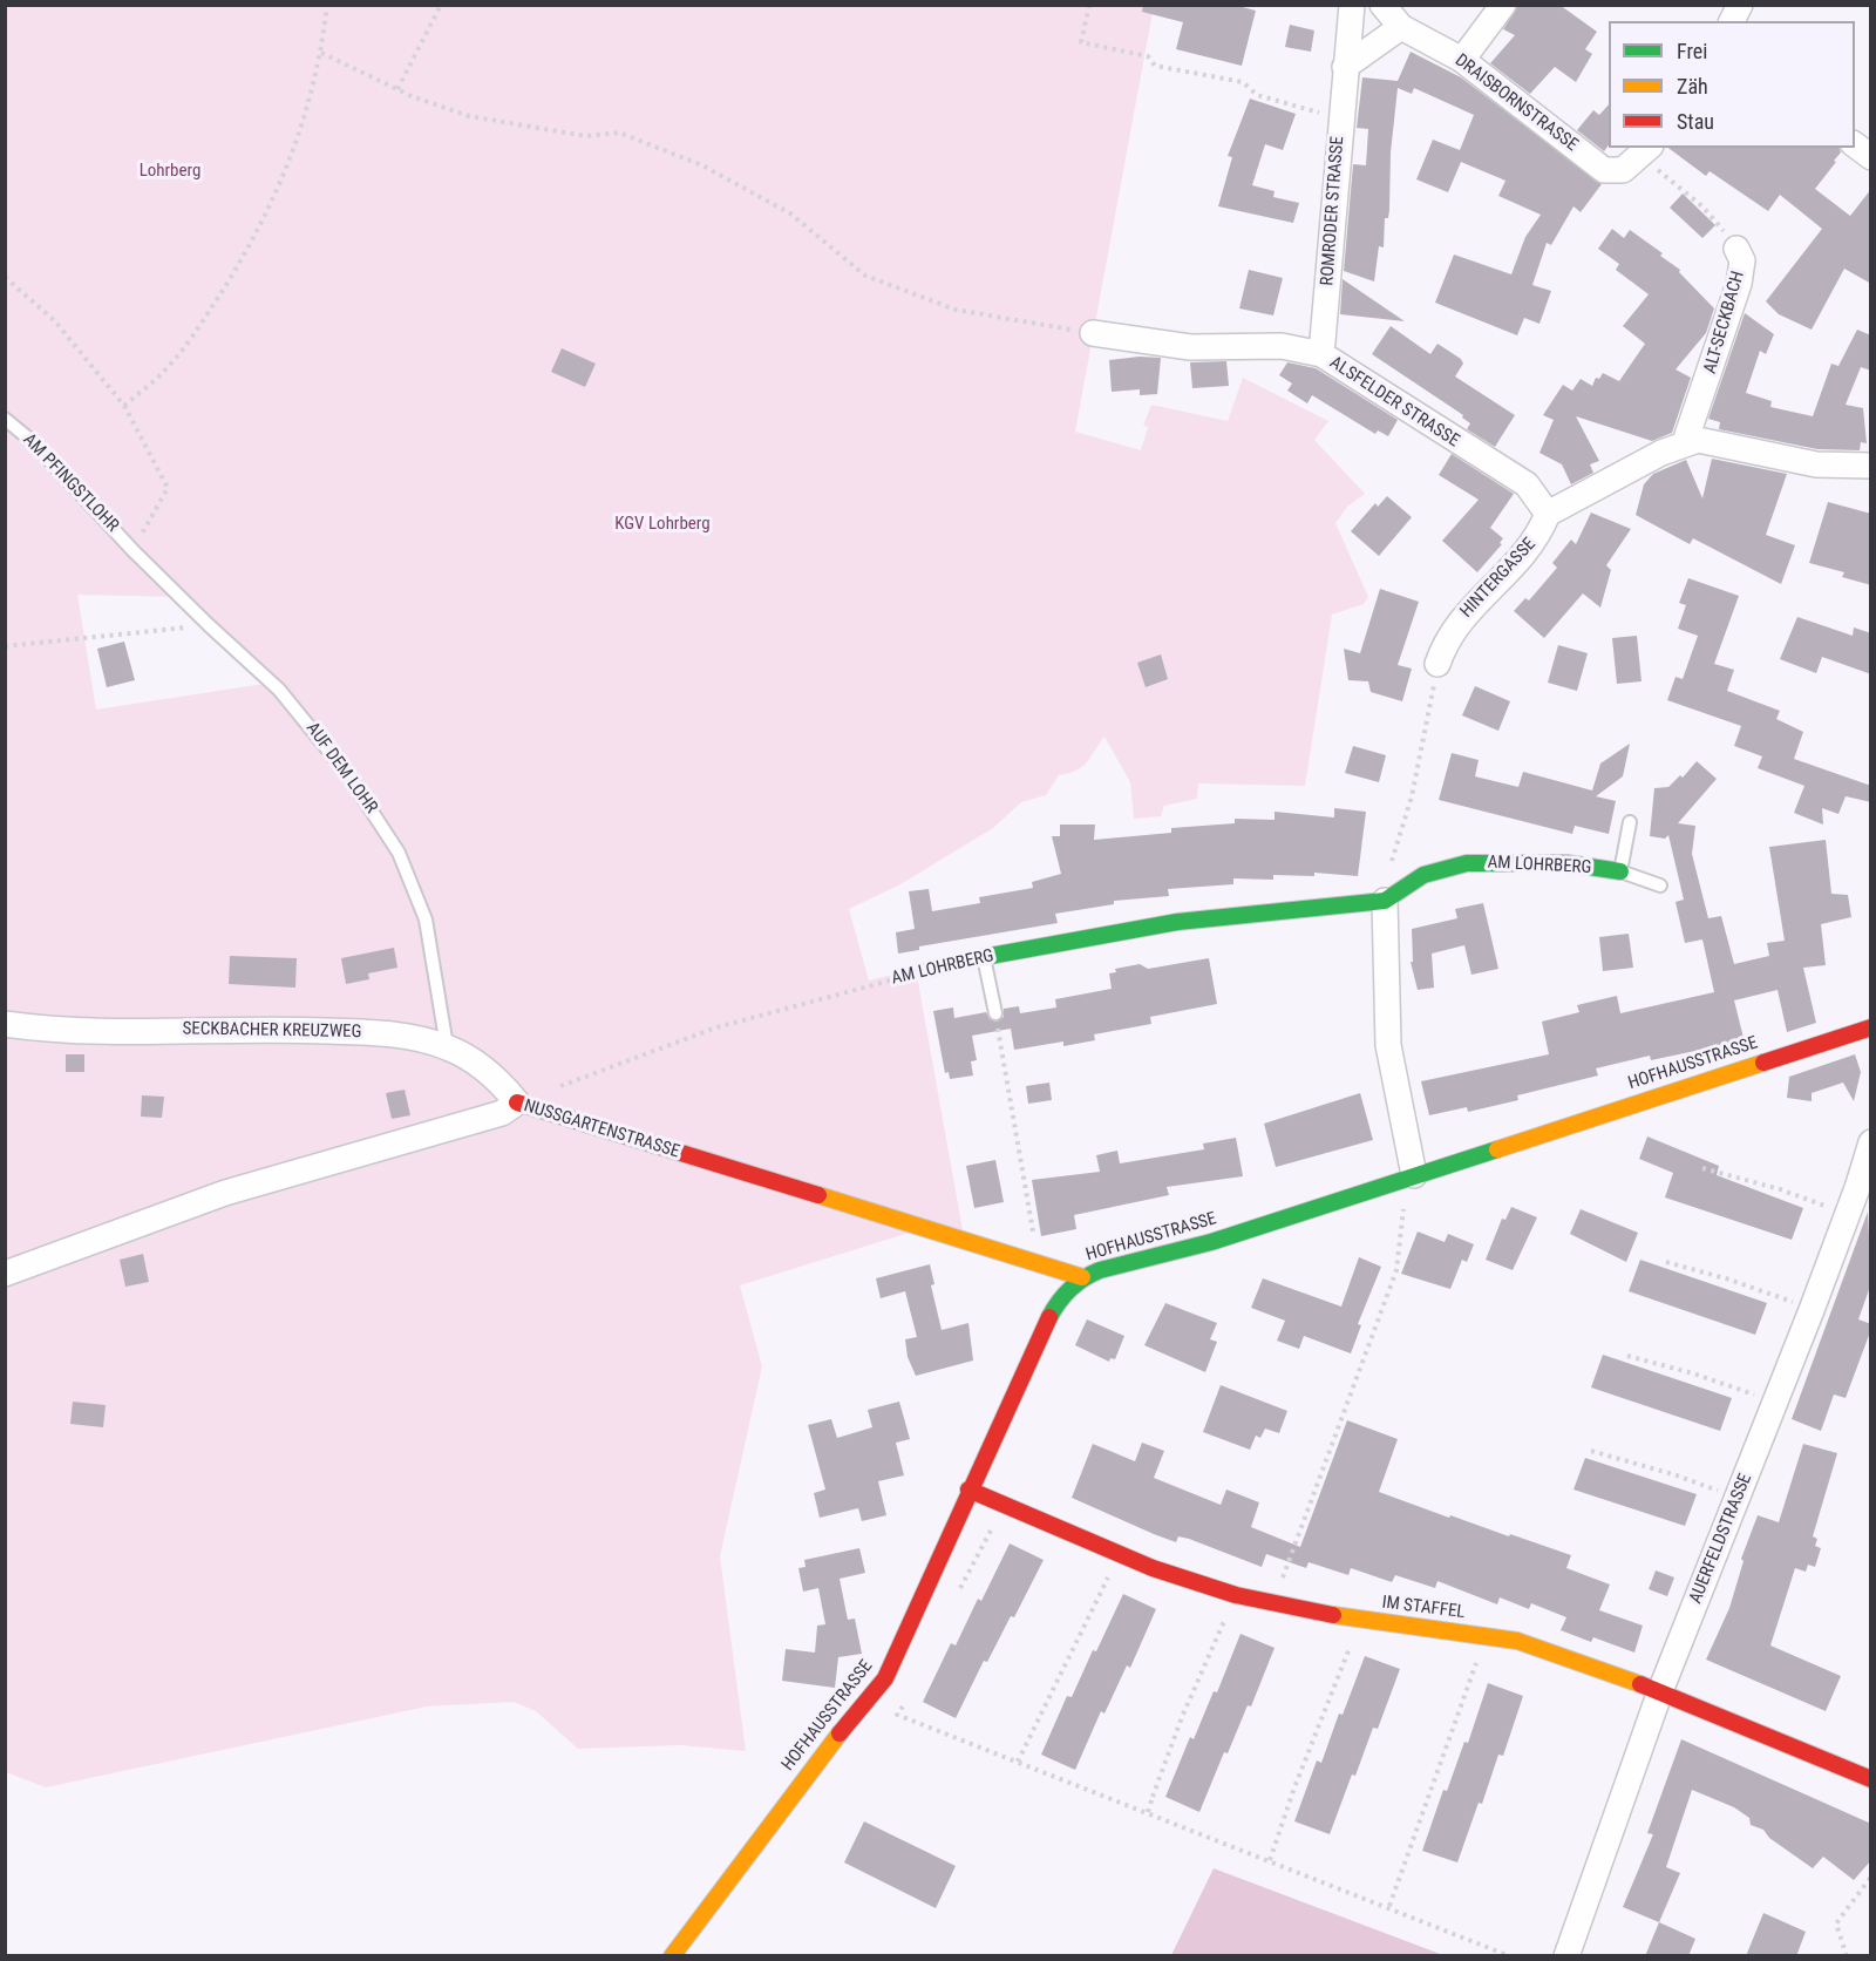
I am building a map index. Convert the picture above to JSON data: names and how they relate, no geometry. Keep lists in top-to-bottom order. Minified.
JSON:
{"streets":{"street":["DRAISBORNSTRASSE","ROMRODER STRASSE","ALT-SECKBACH","ALSFELDER STRASSE","HINTERGASSE","AM LOHRBERG","SECKBACHER KREUZWEG","HOFHAUSSTRASSE","NUSSGARTENSTRASSE","AUERFELDSTRASSE","IM STAFFEL"],"lane":["AM PFINGSTLOHR","AUF DEM LOHR"]},"crossings":[["DRAISBORNSTRASSE","ALT-SECKBACH"],["ROMRODER STRASSE","ALSFELDER STRASSE"],["ALSFELDER STRASSE","HINTERGASSE"],["AM PFINGSTLOHR","AUF DEM LOHR"],["AUF DEM LOHR","SECKBACHER KREUZWEG"],["SECKBACHER KREUZWEG","NUSSGARTENSTRASSE"],["HOFHAUSSTRASSE","NUSSGARTENSTRASSE"],["HOFHAUSSTRASSE","IM STAFFEL"],["AUERFELDSTRASSE","IM STAFFEL"]],"parks":["Lohrberg","KGV Lohrberg"],"legend":["Frei","Zäh","Stau"]}
